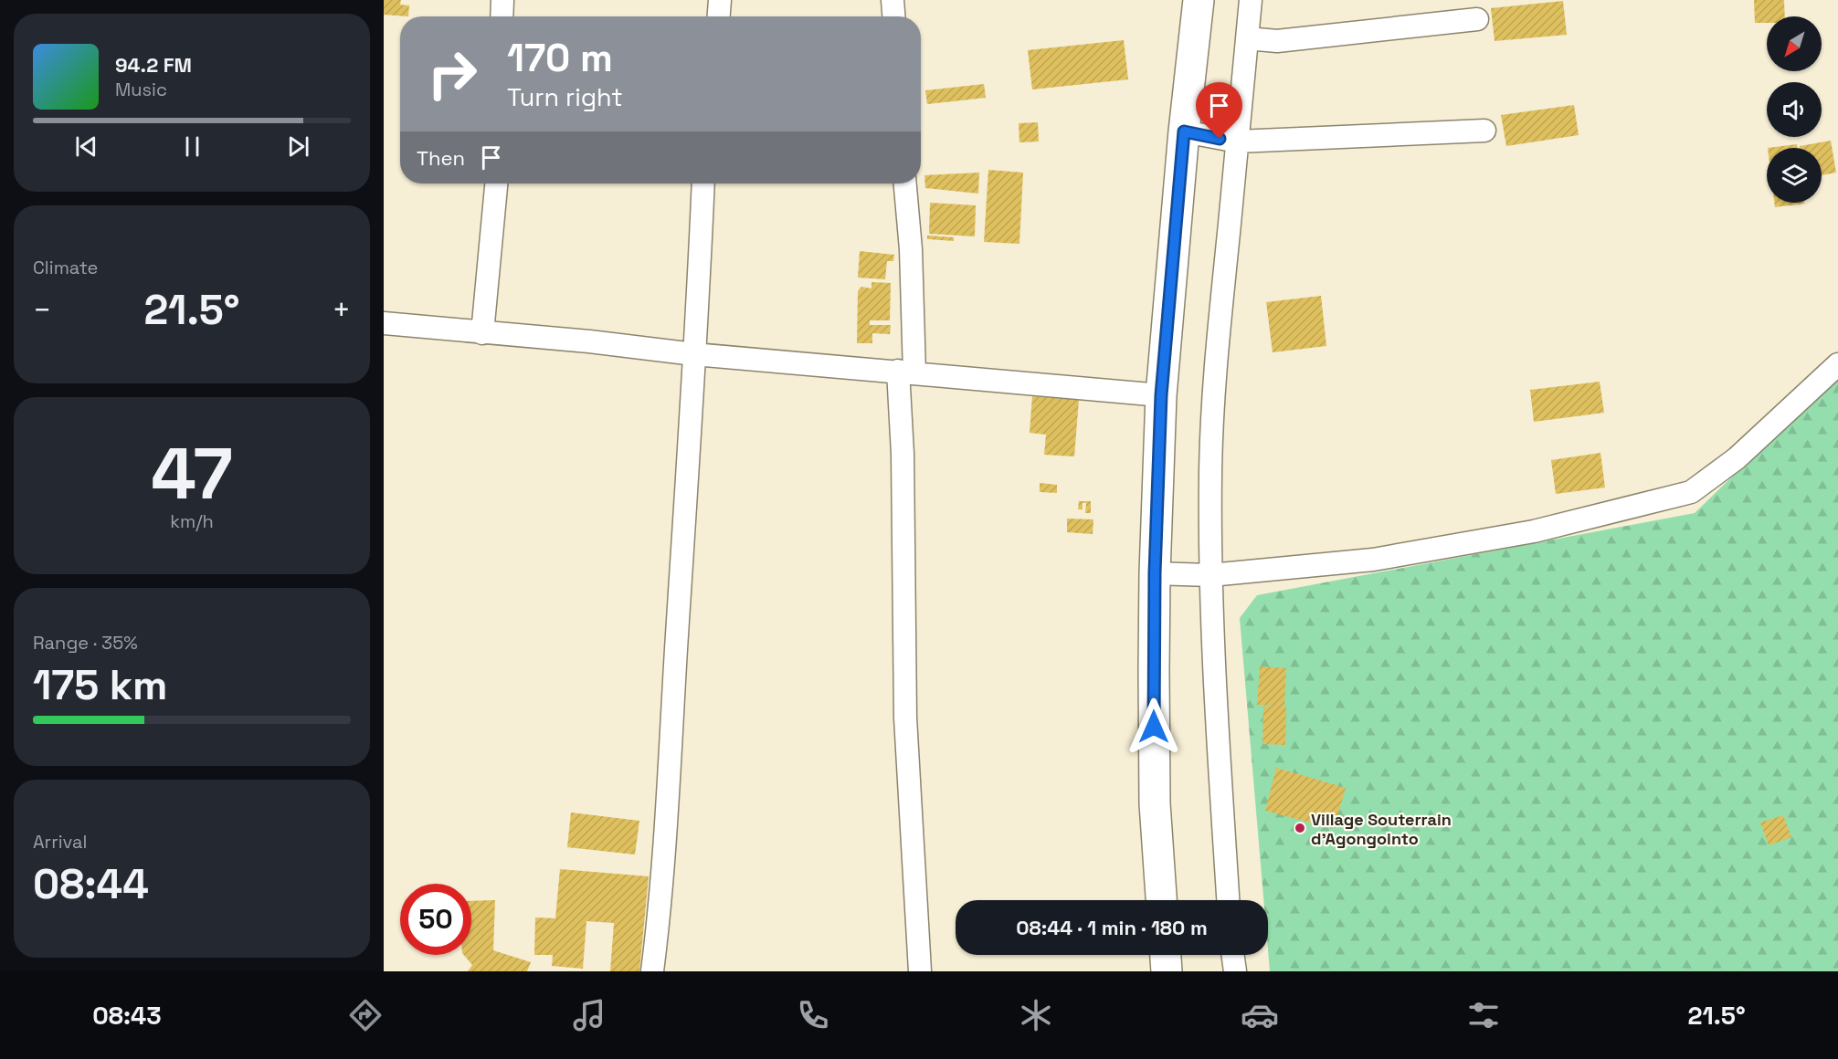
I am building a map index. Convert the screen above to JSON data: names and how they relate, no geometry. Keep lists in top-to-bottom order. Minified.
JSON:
{"places":["Village Souterrain d'Agongointo"],"north":"bottom left","page":{"turn":["170 m","Turn right"],"song":["94.2 FM","Music"],"then":"Then","tile":["Climate",["47","km/h"],["Range · 35%","175 km"],["Arrival","08:44"]],"heat":["−","21.5°","+"],"limit":"50","trip":"08:44 · 1 min · 180 m","tabs":["08:43","21.5°"]}}
